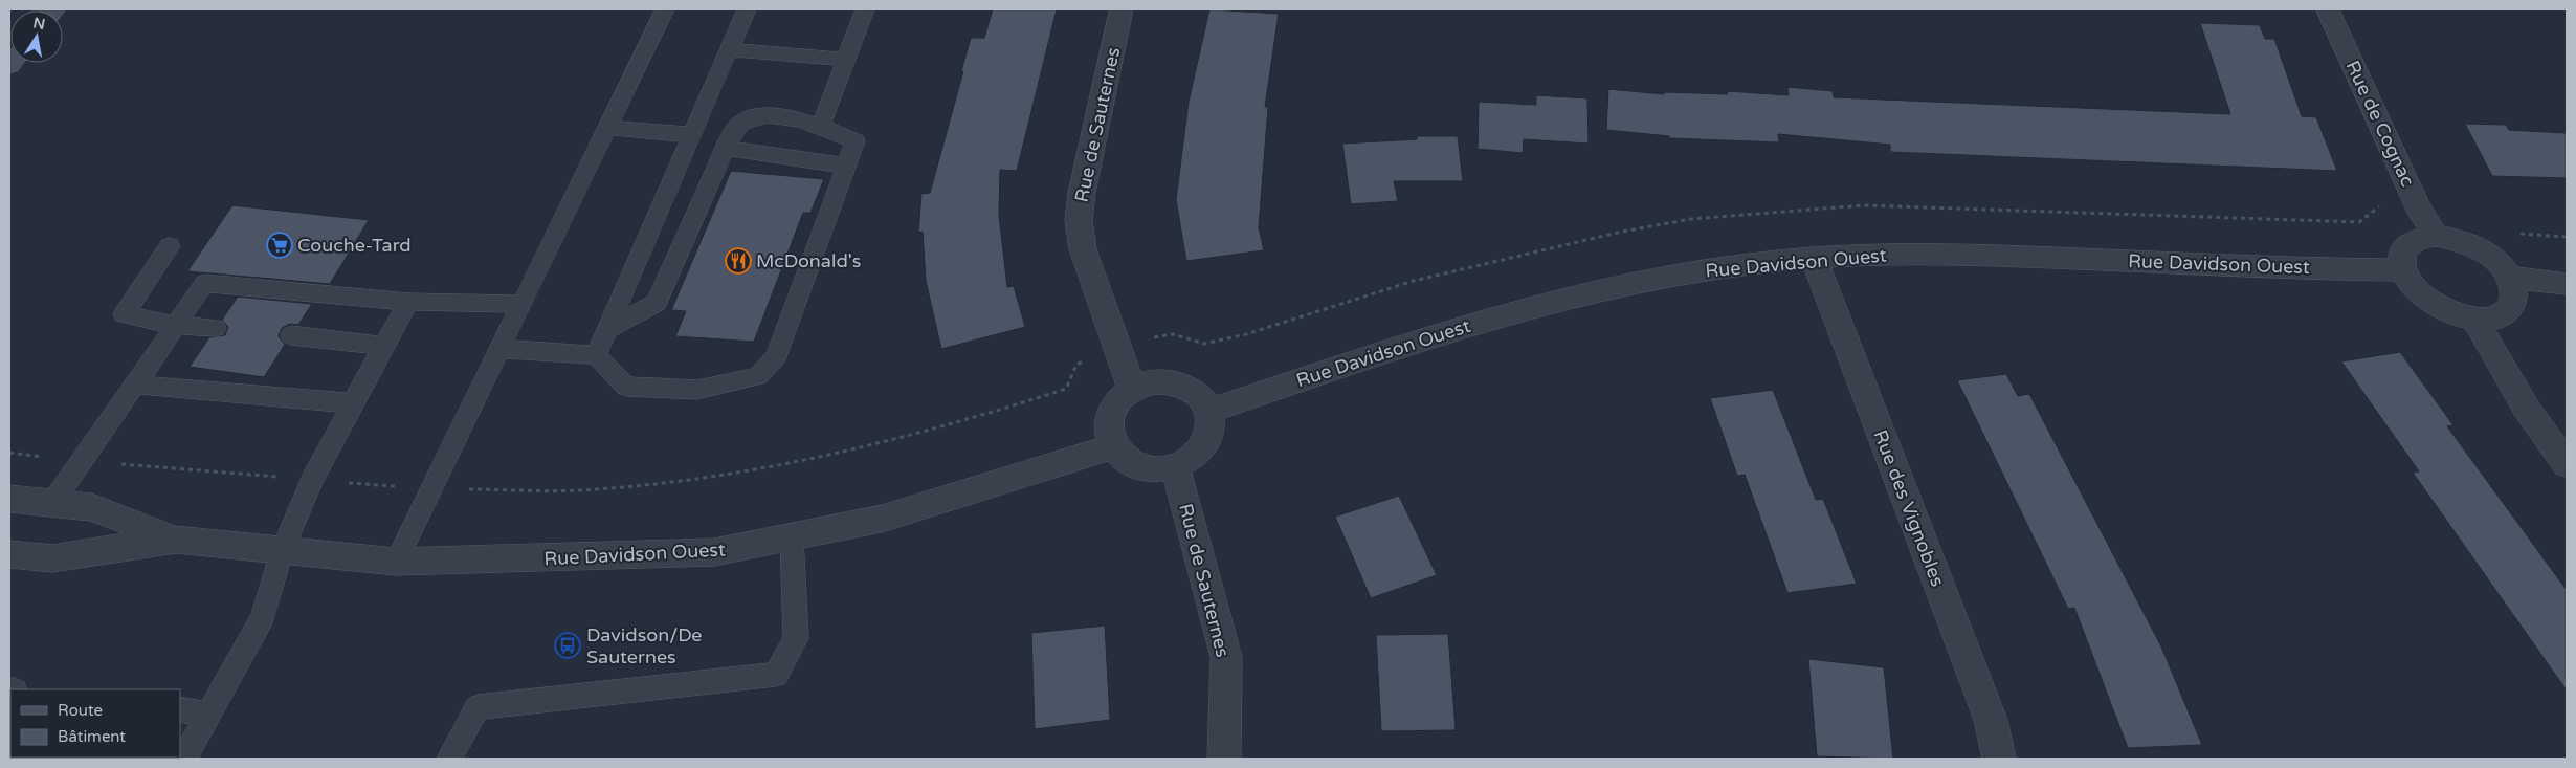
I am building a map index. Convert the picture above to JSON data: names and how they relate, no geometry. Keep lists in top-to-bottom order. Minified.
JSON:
{"streets":{"street":["Rue de Cognac","Rue de Sauternes","Rue Davidson Ouest","Rue des Vignobles"]},"crossings":[["Rue de Cognac","Rue Davidson Ouest"],["Rue de Sauternes","Rue Davidson Ouest"],["Rue Davidson Ouest","Rue des Vignobles"]],"places":{"supermarket":["Couche-Tard"],"restaurant":["McDonald's"],"bus stop":["Davidson/De Sauternes"]},"legend":["Route","Bâtiment"],"north":"top"}
